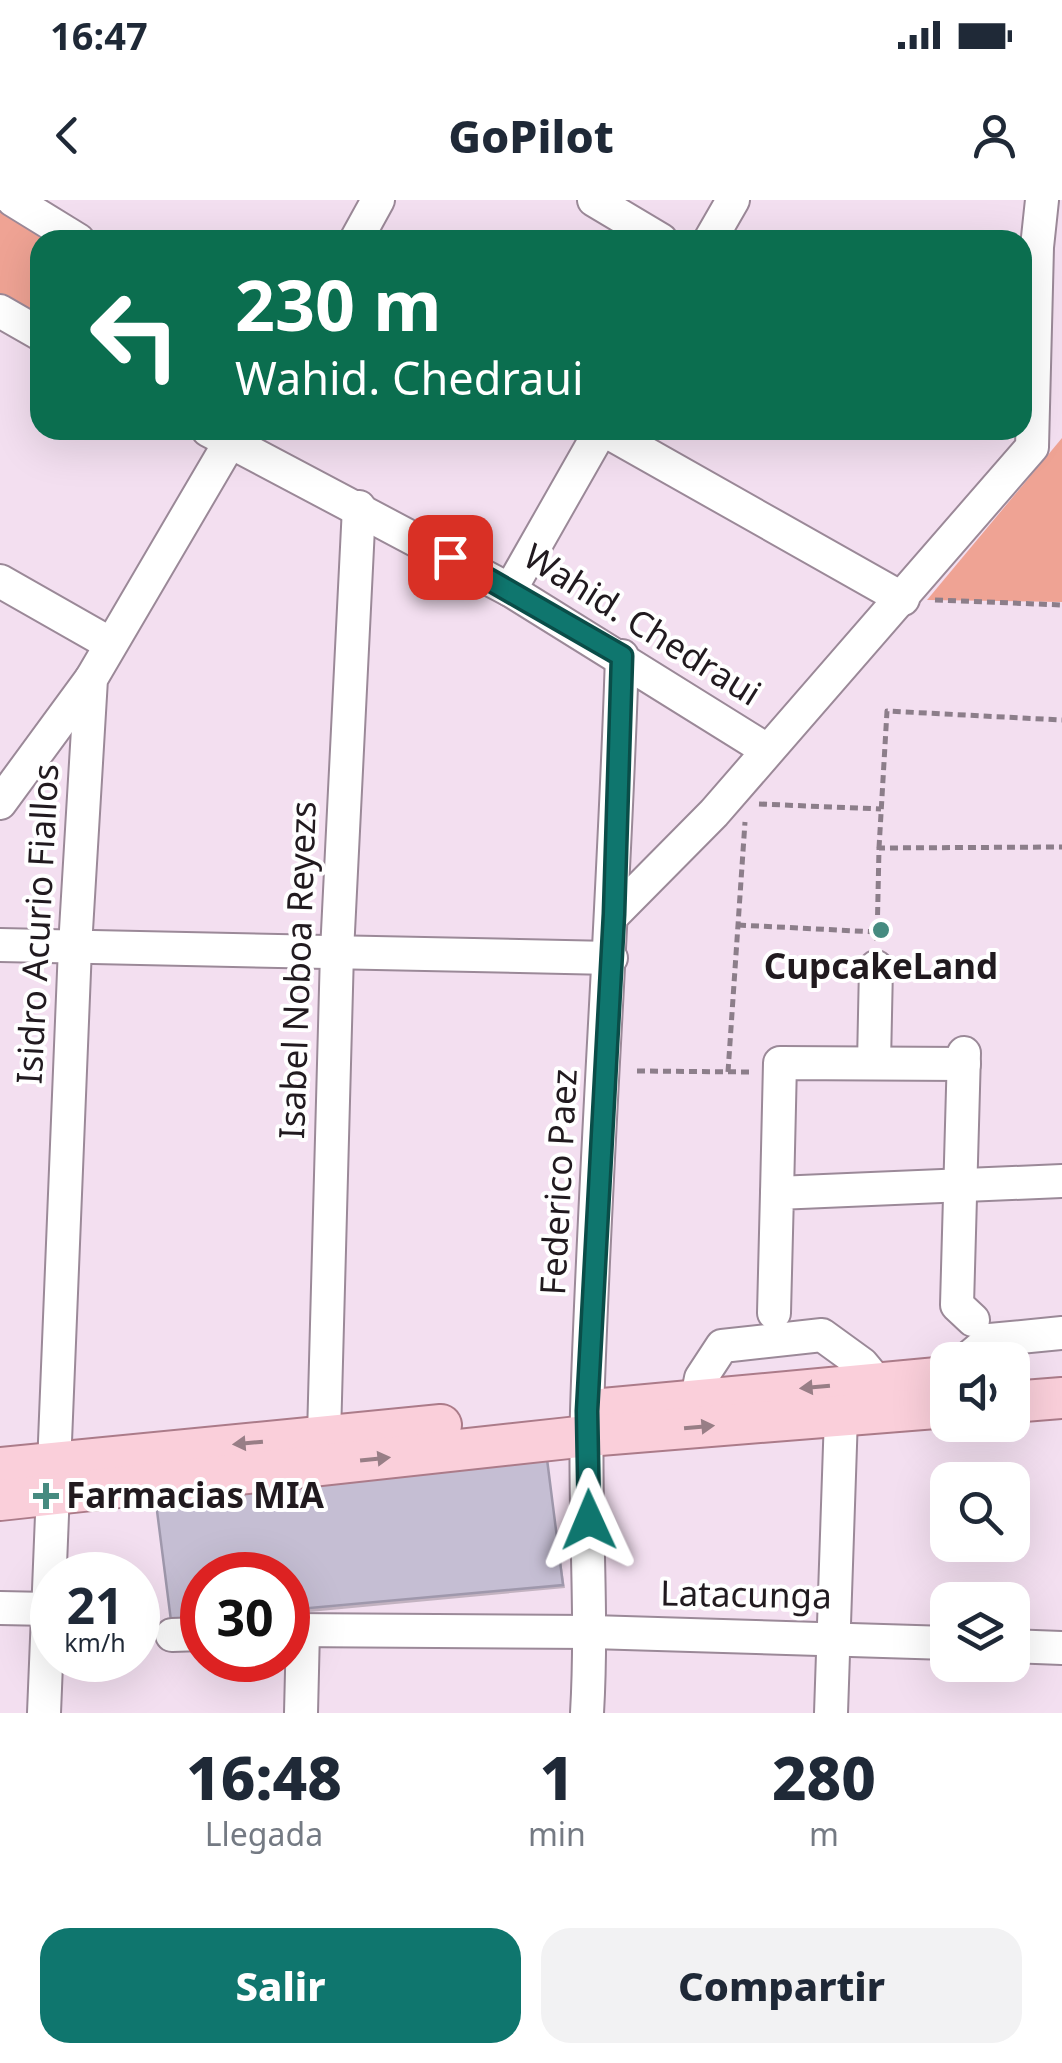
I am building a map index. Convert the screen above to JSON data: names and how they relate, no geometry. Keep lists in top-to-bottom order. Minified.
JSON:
{"streets":{"street":["Wahid. Chedraui","Isidro Acurio Fiallos","Isabel Noboa Reyezs","Federico Paez","Latacunga"]},"crossings":[["Wahid. Chedraui","Isabel Noboa Reyezs"],["Wahid. Chedraui","Federico Paez"],["Federico Paez","Latacunga"]],"places":{"other":["CupcakeLand"],"health":["Farmacias MIA"]},"page":{"status":"16:47","header":"GoPilot","turn":["230 m","Wahid. Chedraui"],"speed":"21 km/h","limit":"30","eta":["16:48","Llegada","1","min","280","m"],"buttons":["Salir","Compartir"]}}
